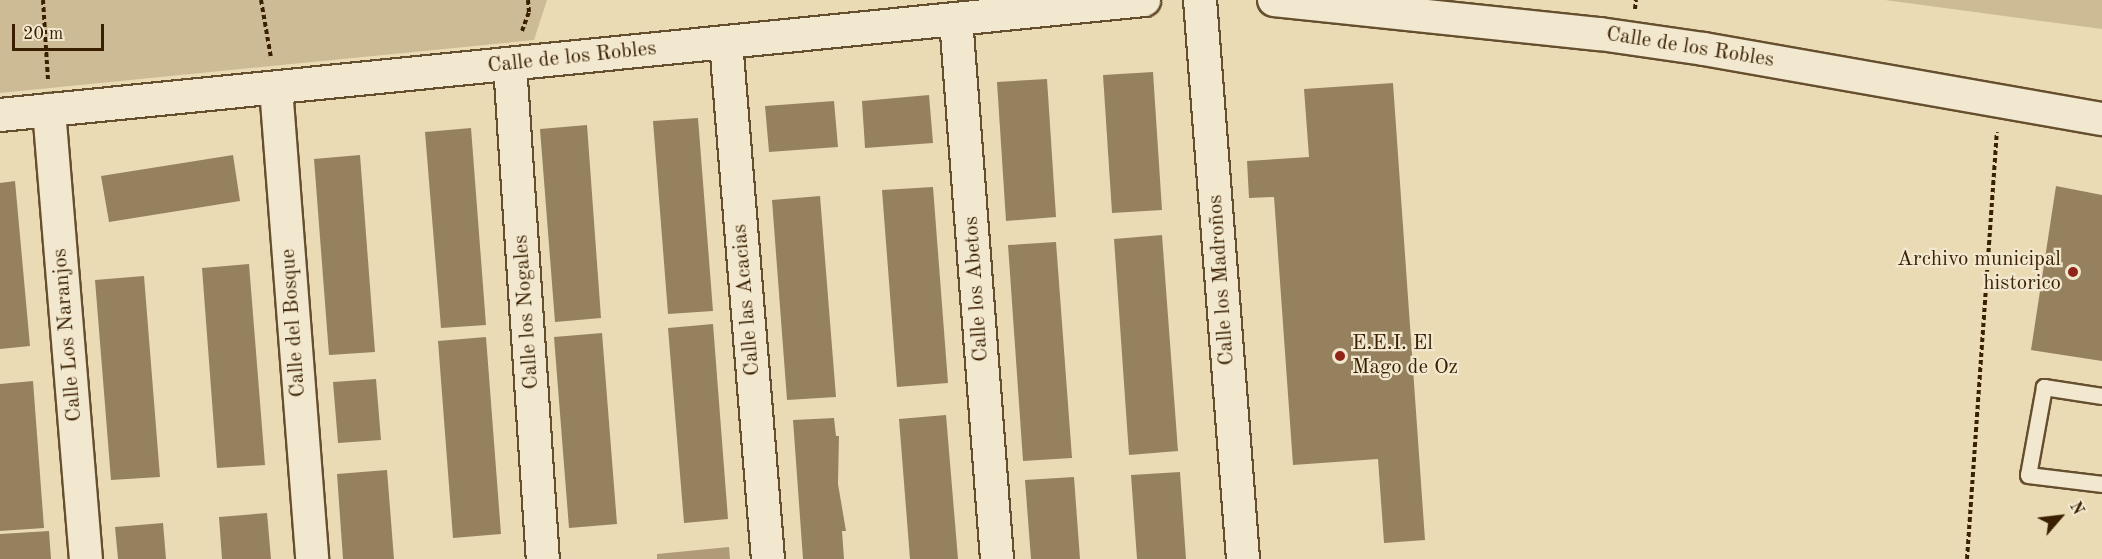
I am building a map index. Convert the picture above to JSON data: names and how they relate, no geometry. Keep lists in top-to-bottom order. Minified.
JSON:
{"streets":{"street":["Calle de los Robles","Calle los Madroños","Calle los Abetos","Calle las Acacias","Calle los Nogales","Calle del Bosque","Calle Los Naranjos"]},"crossings":[["Calle de los Robles","Calle los Abetos"],["Calle de los Robles","Calle las Acacias"],["Calle de los Robles","Calle los Nogales"],["Calle de los Robles","Calle del Bosque"],["Calle de los Robles","Calle Los Naranjos"]],"places":["Archivo municipal historico","E.E.I. El Mago de Oz"],"scale_bar":"20 m","north":"top right"}
